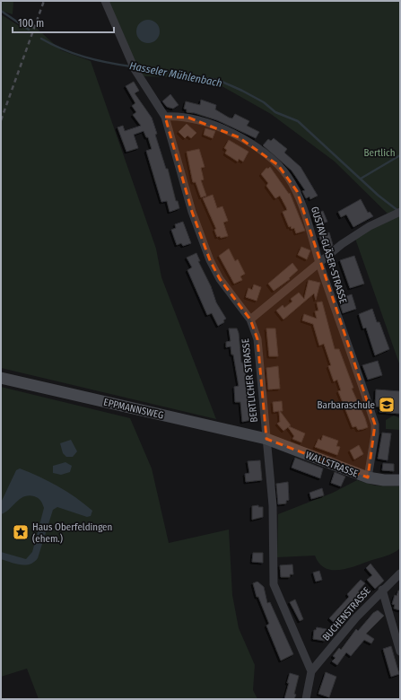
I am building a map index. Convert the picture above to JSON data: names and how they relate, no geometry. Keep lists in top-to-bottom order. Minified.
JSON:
{"streets":{"street":["GUSTAV-GLÄSER-STRASSE","BERTLICHER STRASSE","EPPMANNSWEG","WALLSTRASSE","BUCHENSTRASSE"]},"crossings":[["GUSTAV-GLÄSER-STRASSE","BERTLICHER STRASSE"],["GUSTAV-GLÄSER-STRASSE","WALLSTRASSE"],["BERTLICHER STRASSE","EPPMANNSWEG"],["BERTLICHER STRASSE","WALLSTRASSE"],["BERTLICHER STRASSE","BUCHENSTRASSE"],["EPPMANNSWEG","WALLSTRASSE"]],"water":["Hasseler Mühlenbach"],"parks":["Bertlich"],"places":{"school or university":["Barbaraschule"],"place":["Haus Oberfeldingen (ehem.)"]},"scale_bar":"100 m"}
